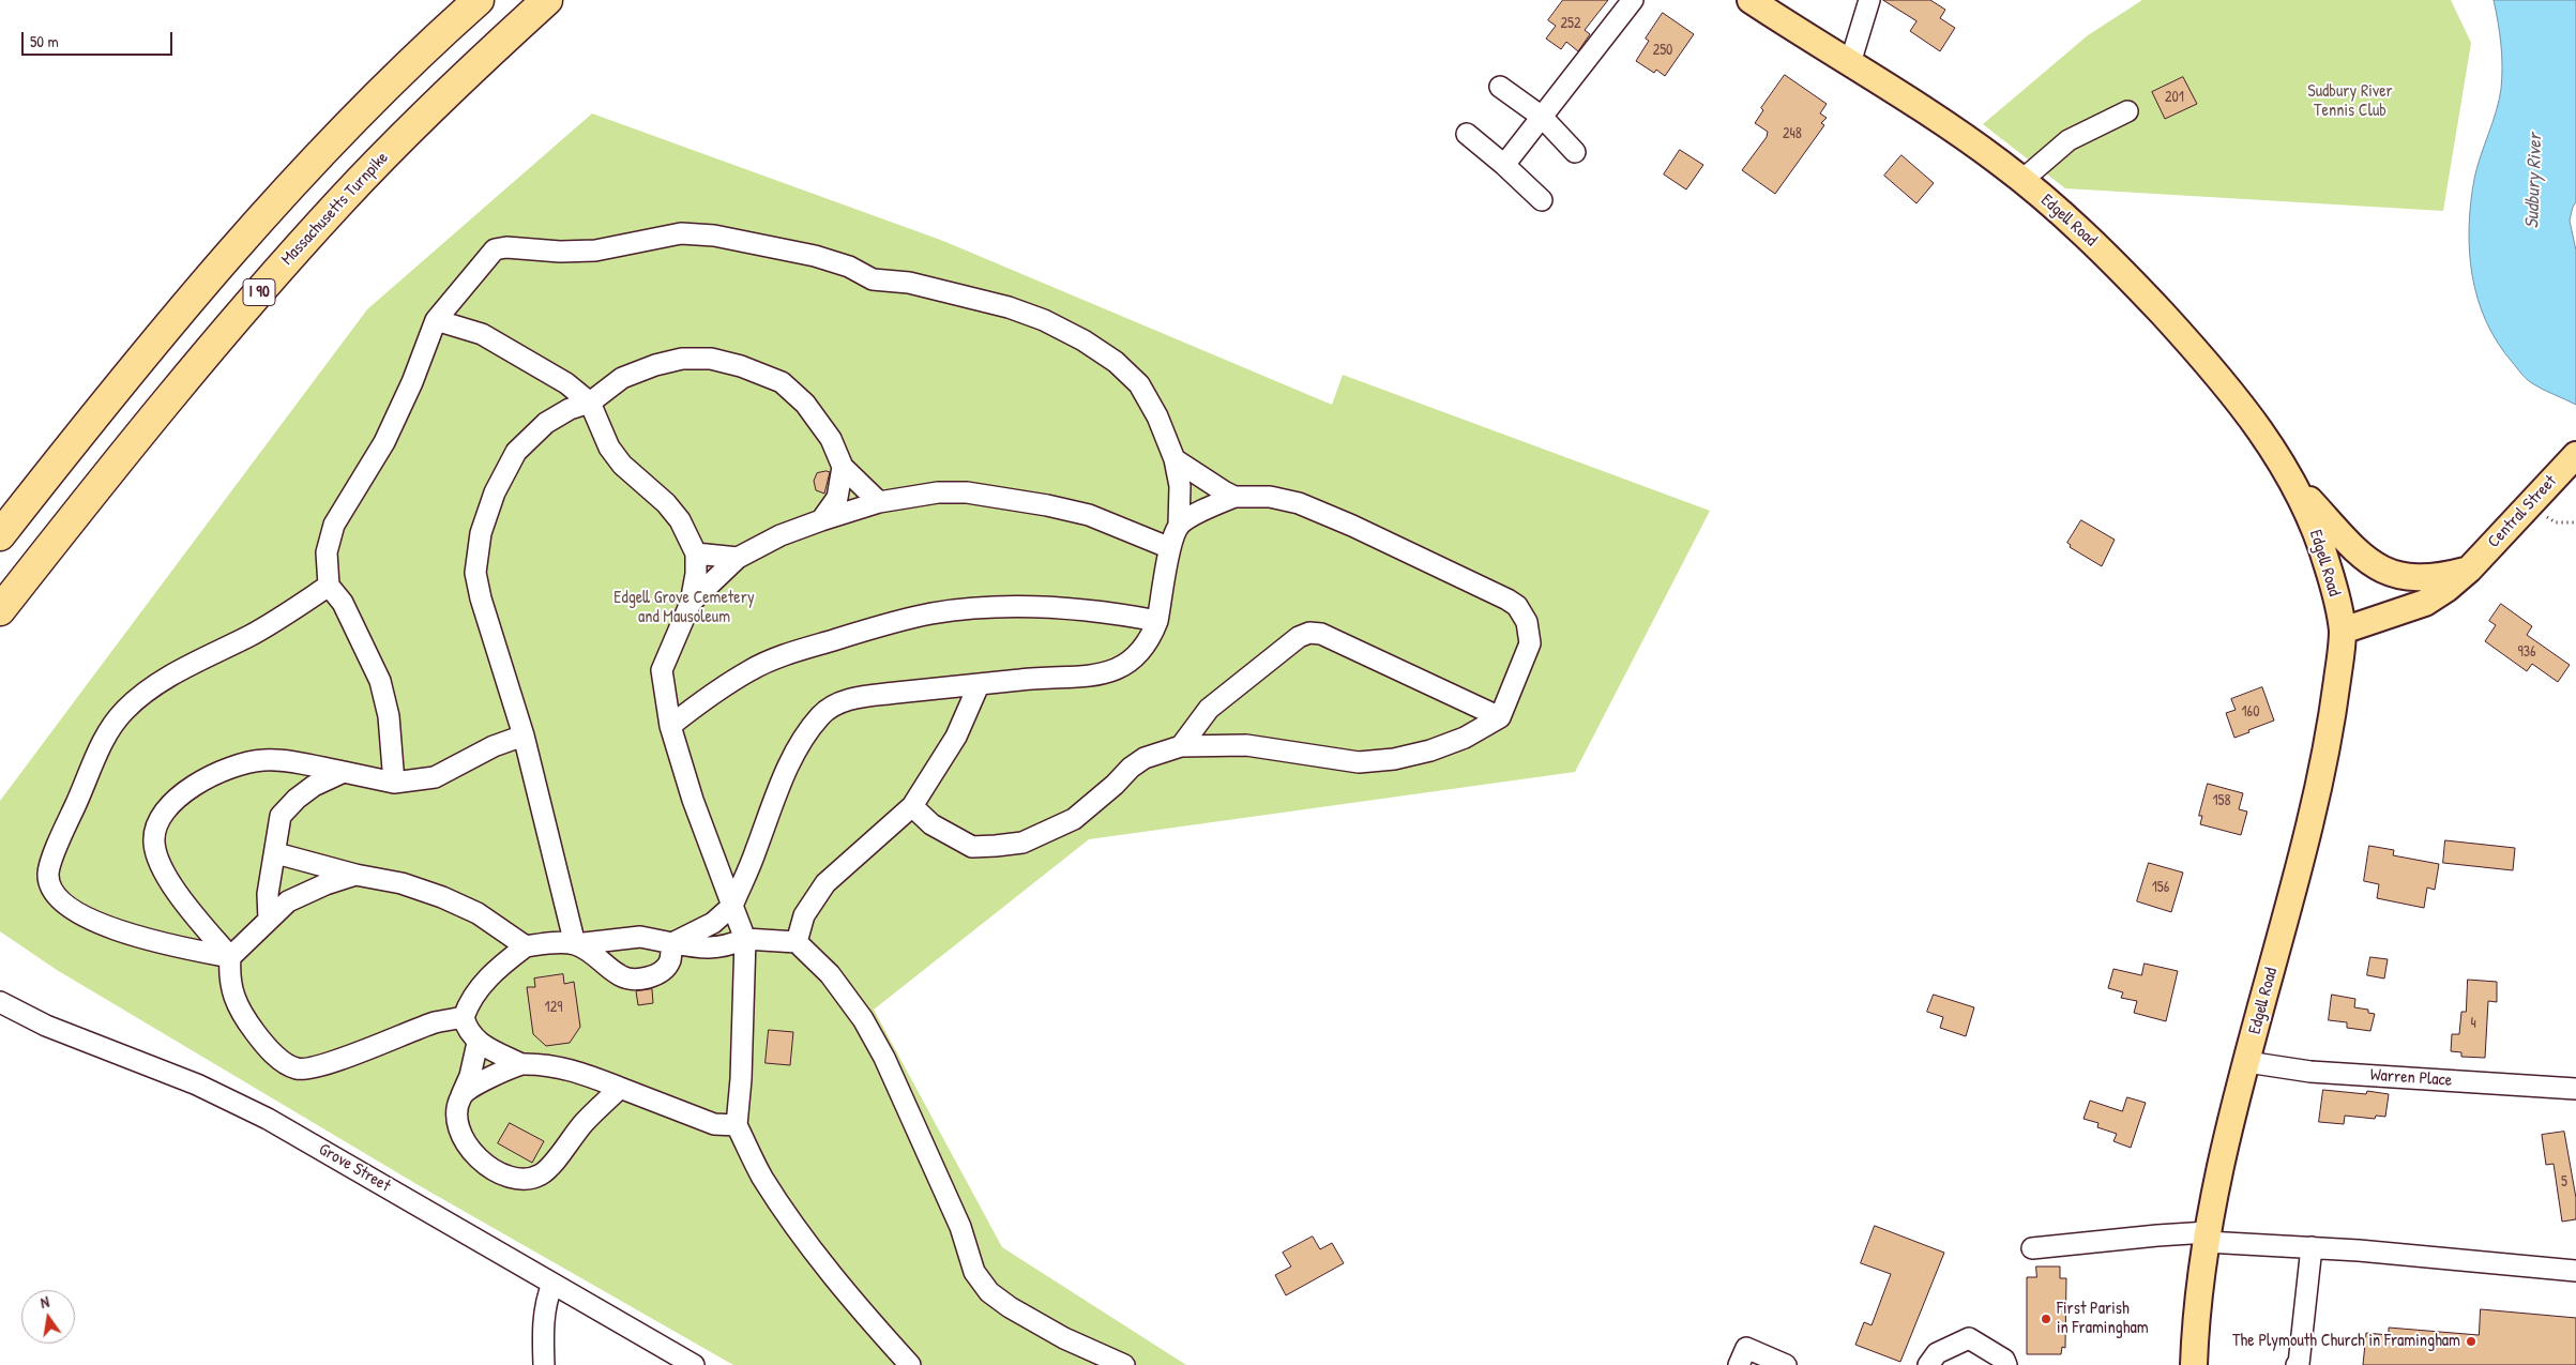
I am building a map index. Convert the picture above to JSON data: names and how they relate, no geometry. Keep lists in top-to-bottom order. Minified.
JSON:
{"streets":{"highway":["Massachusetts Turnpike","I 90"],"main road":["Edgell Road","Central Street"],"street":["Warren Place","Grove Street"]},"crossings":[["Edgell Road","Central Street"],["Edgell Road","Warren Place"]],"water":["Sudbury River"],"parks":["Sudbury River Tennis Club","Edgell Grove Cemetery and Mausoleum"],"places":["First Parish in Framingham","The Plymouth Church in Framingham"],"house_numbers":["252","250","201","248","936","160","158","156","129","4","5"],"scale_bar":"50 m","north":"top"}
